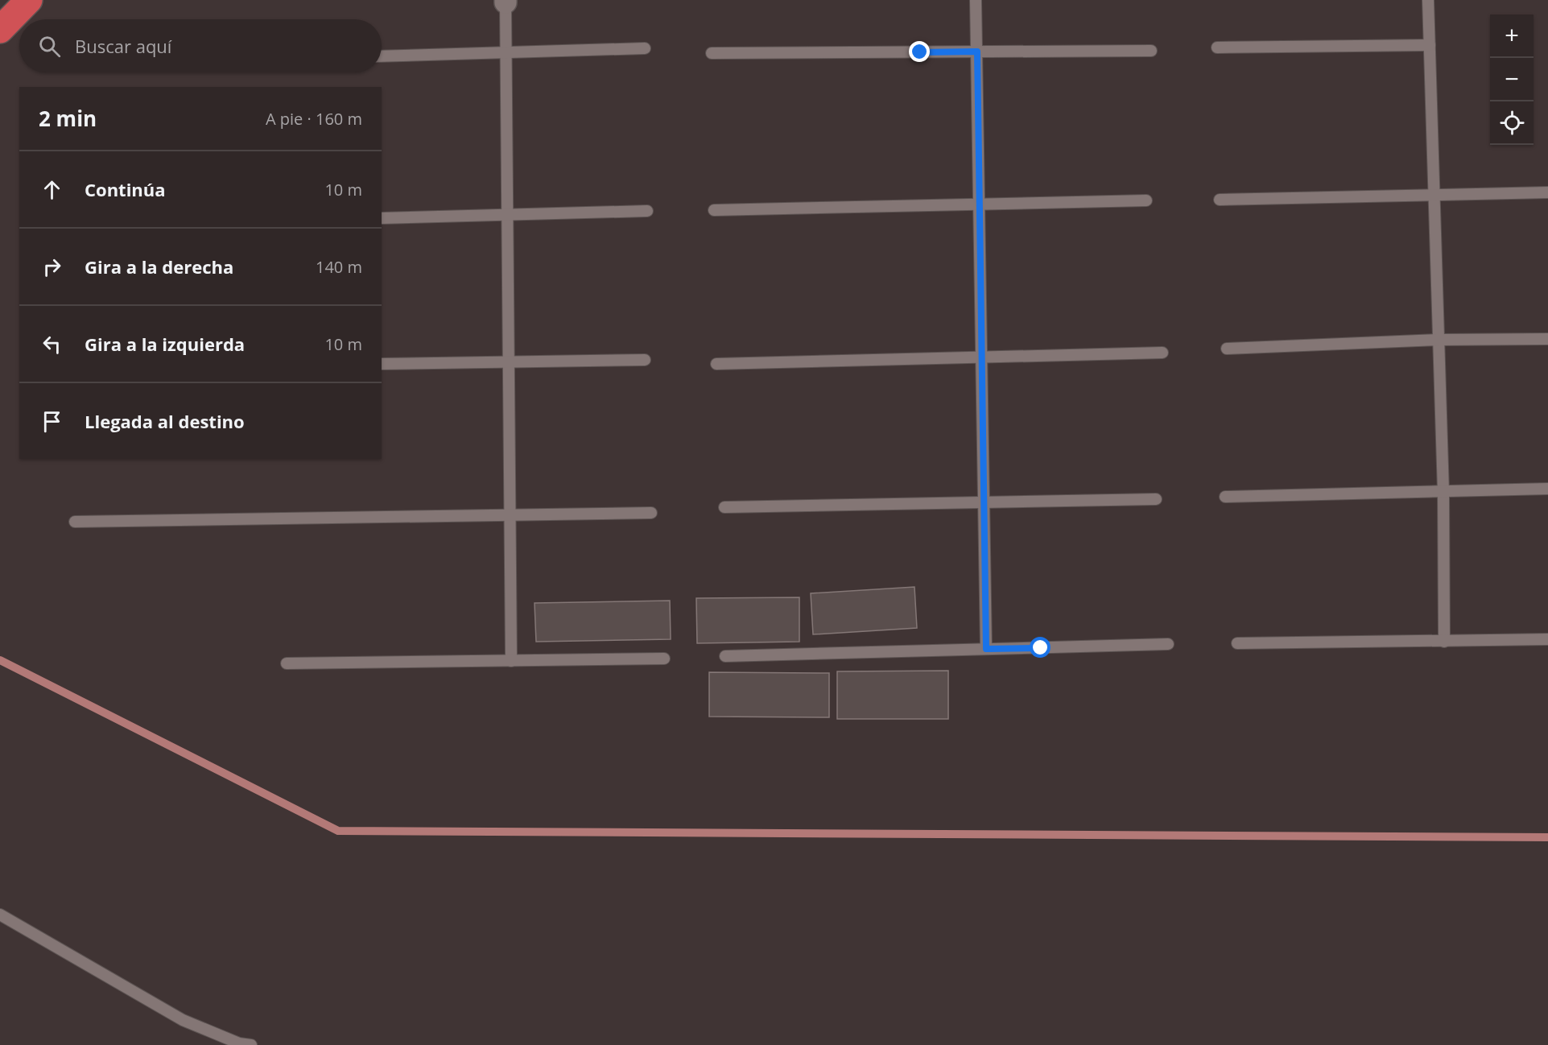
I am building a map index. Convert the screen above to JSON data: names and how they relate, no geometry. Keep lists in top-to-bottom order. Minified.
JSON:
{"page":{"map_buttons":["+","−"],"search":"Buscar aquí","heading":["2 min","A pie · 160 m"],"list":[["Continúa","10 m"],["Gira a la derecha","140 m"],["Gira a la izquierda","10 m"],"Llegada al destino"]}}
